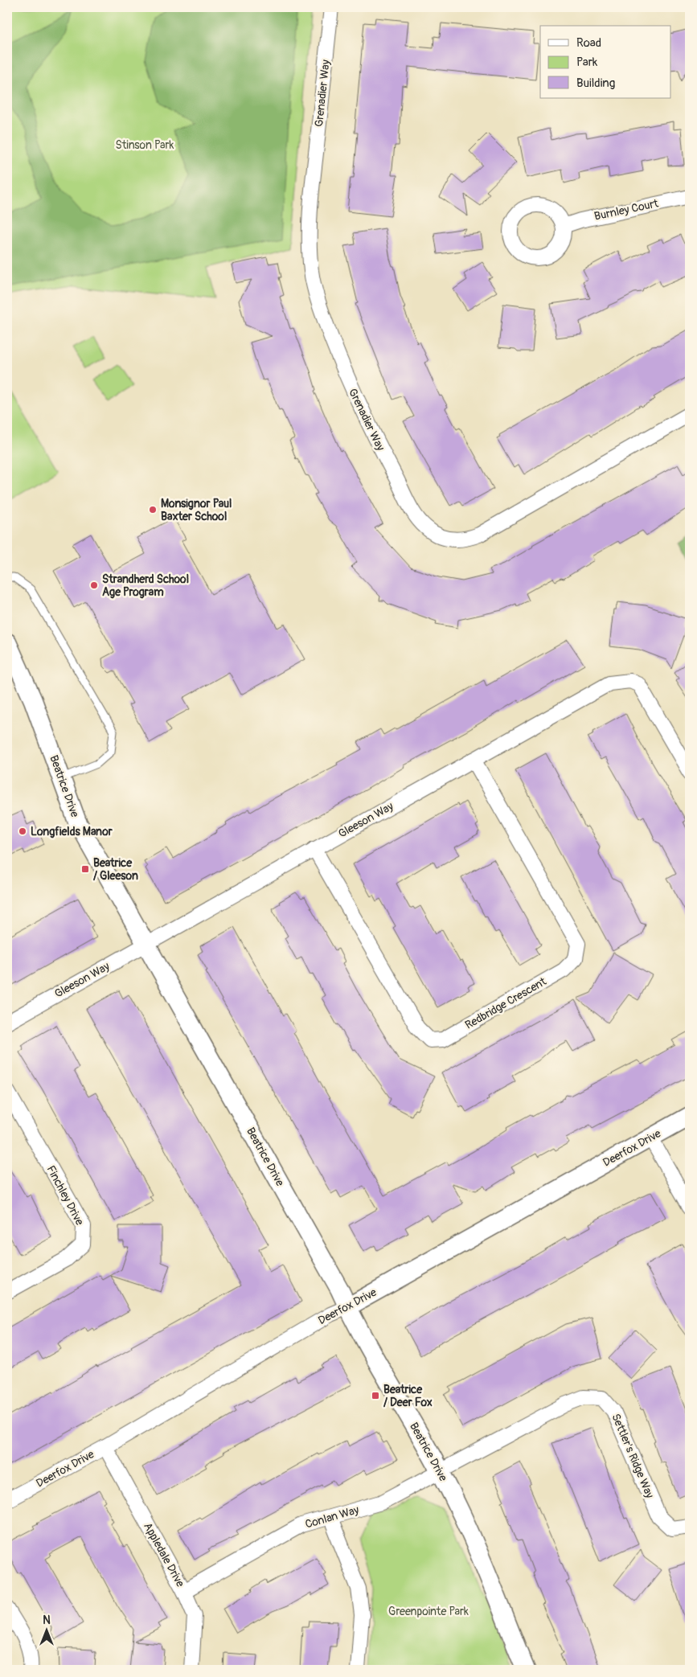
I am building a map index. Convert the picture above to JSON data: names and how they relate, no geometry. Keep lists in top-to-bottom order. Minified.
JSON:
{"streets":{"street":["Grenadier Way","Burnley Court","Beatrice Drive","Gleeson Way","Redbridge Crescent","Deerfox Drive","Finchley Drive","Settler's Ridge Way","Conlan Way","Appledale Drive"]},"crossings":[["Beatrice Drive","Gleeson Way"],["Beatrice Drive","Deerfox Drive"],["Beatrice Drive","Settler's Ridge Way"],["Beatrice Drive","Conlan Way"],["Gleeson Way","Redbridge Crescent"],["Deerfox Drive","Appledale Drive"],["Settler's Ridge Way","Conlan Way"],["Conlan Way","Appledale Drive"]],"parks":["Stinson Park","Greenpointe Park"],"places":{"other":["Monsignor Paul Baxter School","Strandherd School Age Program","Longfields Manor"],"transit":["Beatrice / Gleeson","Beatrice / Deer Fox"]},"legend":["Road","Park","Building"],"north":"top"}
